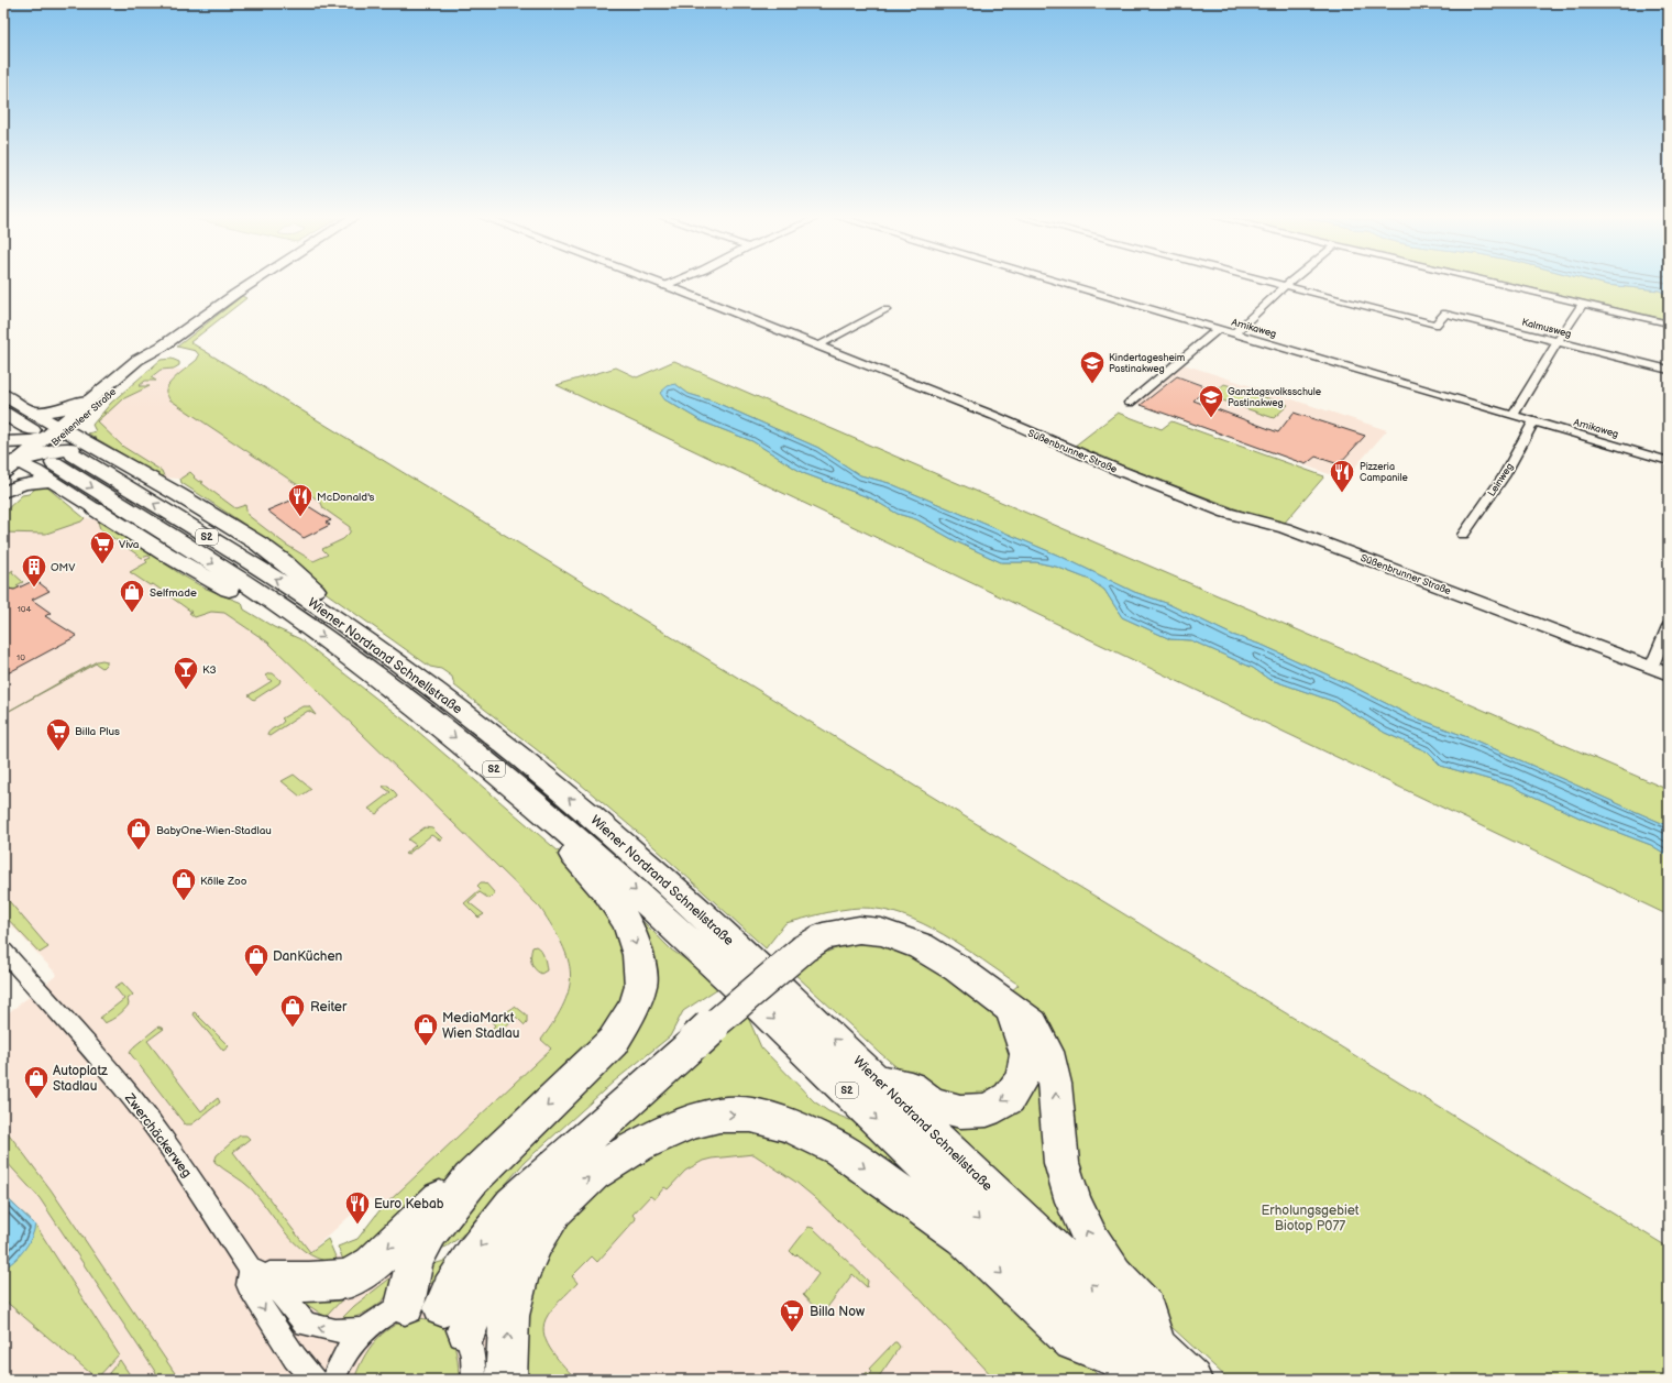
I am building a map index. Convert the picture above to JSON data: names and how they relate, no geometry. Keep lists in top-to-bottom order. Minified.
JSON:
{"streets":{"highway":["S2","Wiener Nordrand Schnellstraße"],"main road":["Breitenleer Straße"],"street":["Arnikaweg","Kalmusweg","Süßenbrunner Straße","Leinweg","Zwerchäckerweg"]},"crossings":[["Arnikaweg","Leinweg"]],"parks":["Erholungsgebiet Biotop P077"],"places":{"school or university":["Kindertagesheim Pastinakweg","Ganztagsvolksschule Pastinakweg"],"restaurant":["Pizzeria Campanile","McDonald's","Euro Kebab"],"supermarket":["Viva","Billa Plus","Billa Now"],"building":["OMV"],"shop":["Selfmade","BabyOne-Wien-Stadlau","Kölle Zoo","DanKüchen","Reiter","MediaMarkt Wien Stadlau","Autoplatz Stadlau"],"bar":["K3"]},"house_numbers":["104","10"]}
